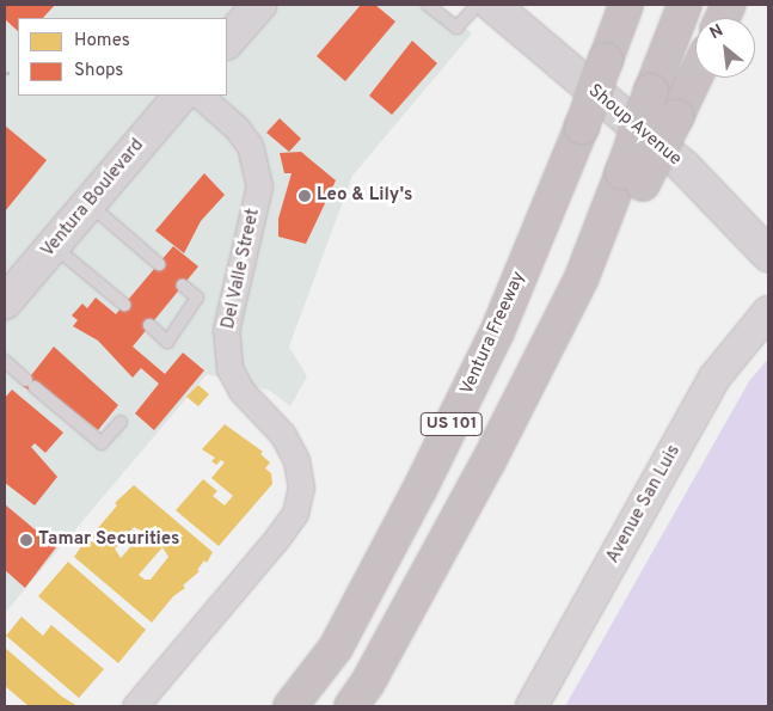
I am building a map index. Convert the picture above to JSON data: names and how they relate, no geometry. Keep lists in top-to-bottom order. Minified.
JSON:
{"streets":{"highway":["Ventura Freeway","US 101"],"main road":["Shoup Avenue","Ventura Boulevard"],"street":["Del Valle Street","Avenue San Luis"]},"places":["Leo & Lily's","Tamar Securities"],"legend":["Homes","Shops"],"north":"top left"}
